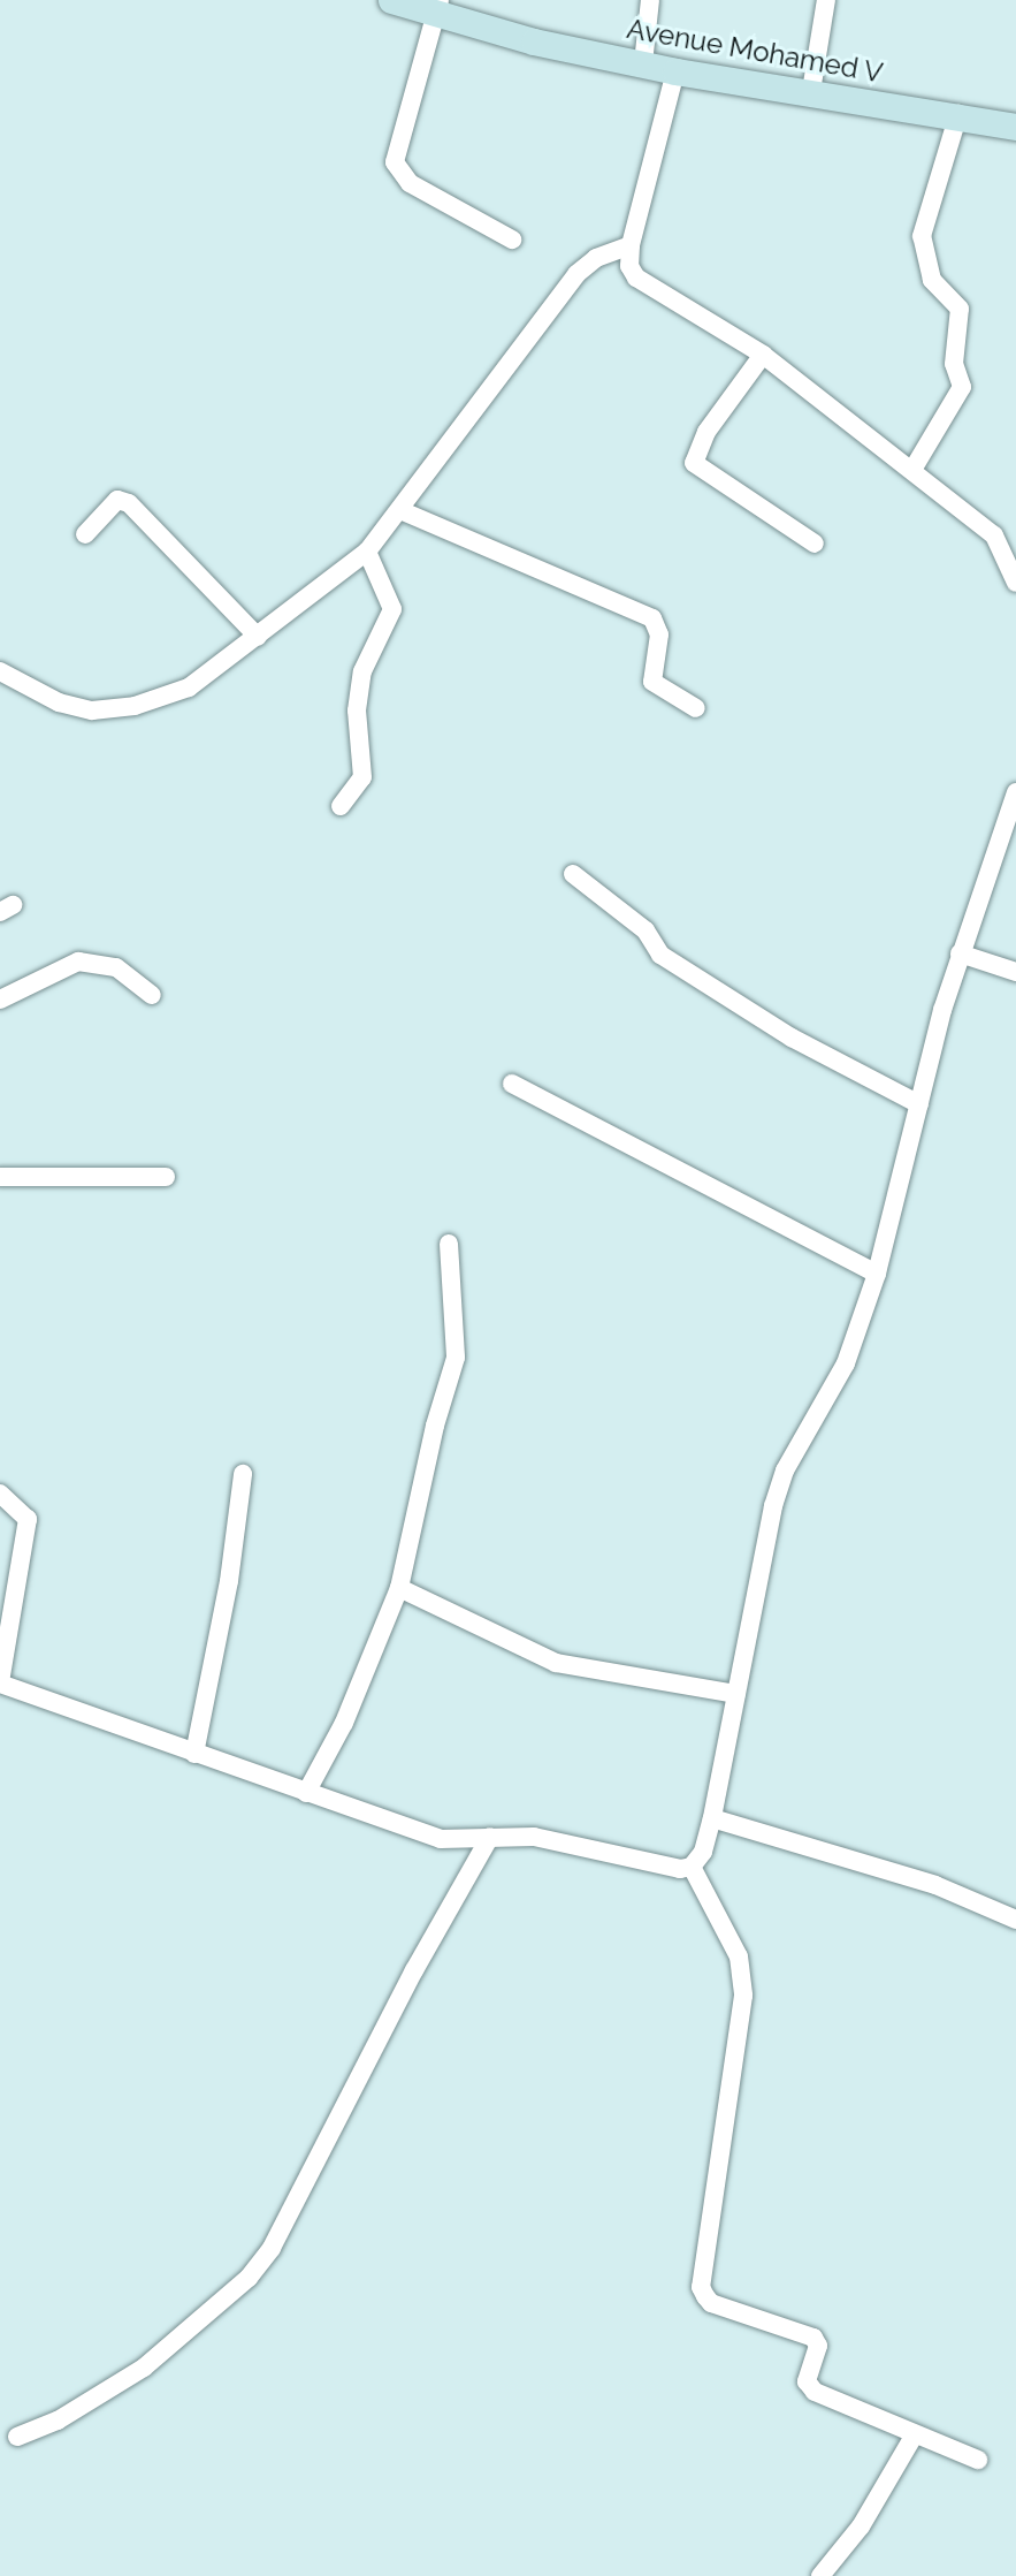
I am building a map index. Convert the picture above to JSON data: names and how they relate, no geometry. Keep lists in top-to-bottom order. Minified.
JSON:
{"streets":{"main road":["Avenue Mohamed V"]}}
